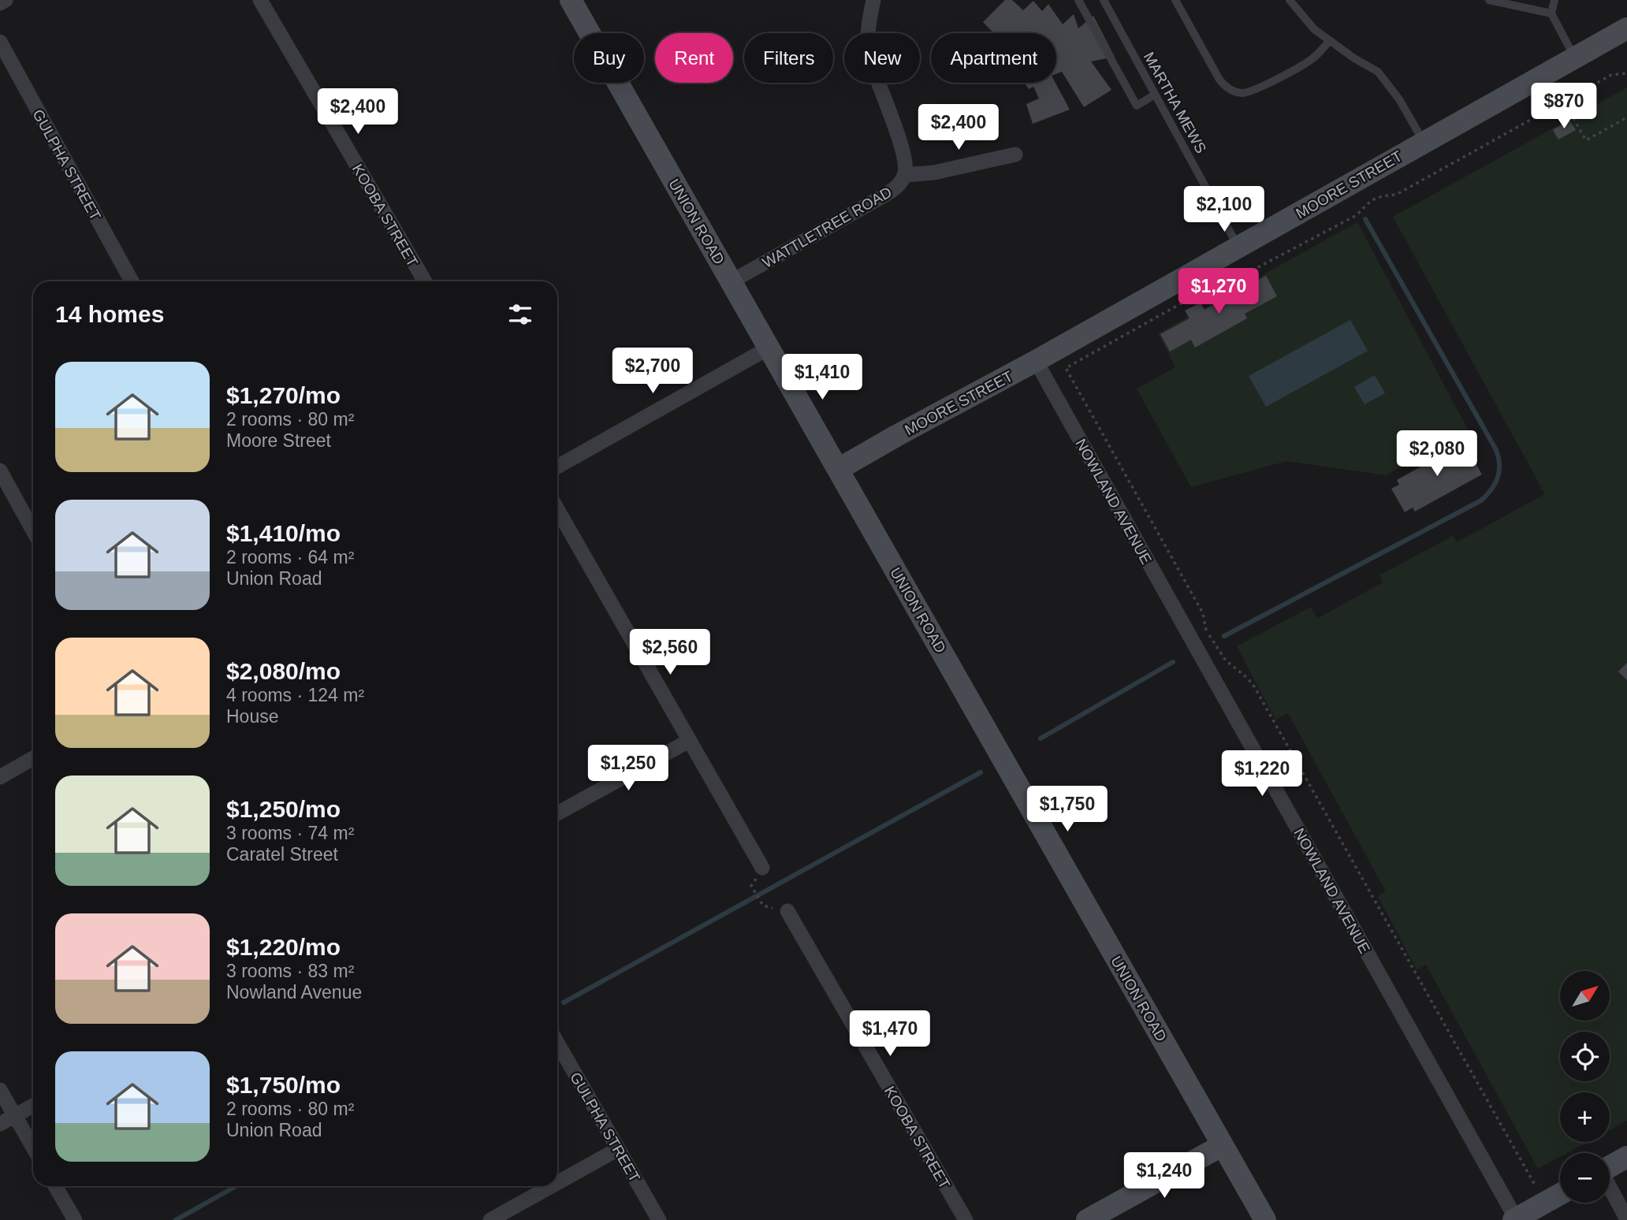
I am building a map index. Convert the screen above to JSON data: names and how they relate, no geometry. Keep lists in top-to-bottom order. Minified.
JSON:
{"streets":{"main road":["MOORE STREET","UNION ROAD"],"street":["GULPHA STREET","KOOBA STREET","WATTLETREE ROAD","NOWLAND AVENUE"],"lane":["MARTHA MEWS"]},"crossings":[["MARTHA MEWS","MOORE STREET"],["MOORE STREET","UNION ROAD"],["MOORE STREET","NOWLAND AVENUE"],["UNION ROAD","WATTLETREE ROAD"]],"north":"top right","page":{"chip":["Buy","Rent","Filters","New","Apartment"],"price":["$870","$2,400","$2,400","$2,100","$1,270","$2,700","$1,410","$2,080","$2,560","$1,250","$1,220","$1,750","$1,470","$1,240"],"heading":"14 homes","list":[{"name":"$1,270/mo","note":"2 rooms · 80 m² · Moore Street"},{"name":"$1,410/mo","note":"2 rooms · 64 m² · Union Road"},{"name":"$2,080/mo","note":"4 rooms · 124 m² · House"},{"name":"$1,250/mo","note":"3 rooms · 74 m² · Caratel Street"},{"name":"$1,220/mo","note":"3 rooms · 83 m² · Nowland Avenue"},{"name":"$1,750/mo","note":"2 rooms · 80 m² · Union Road"}],"map_buttons":["+","−"]}}
